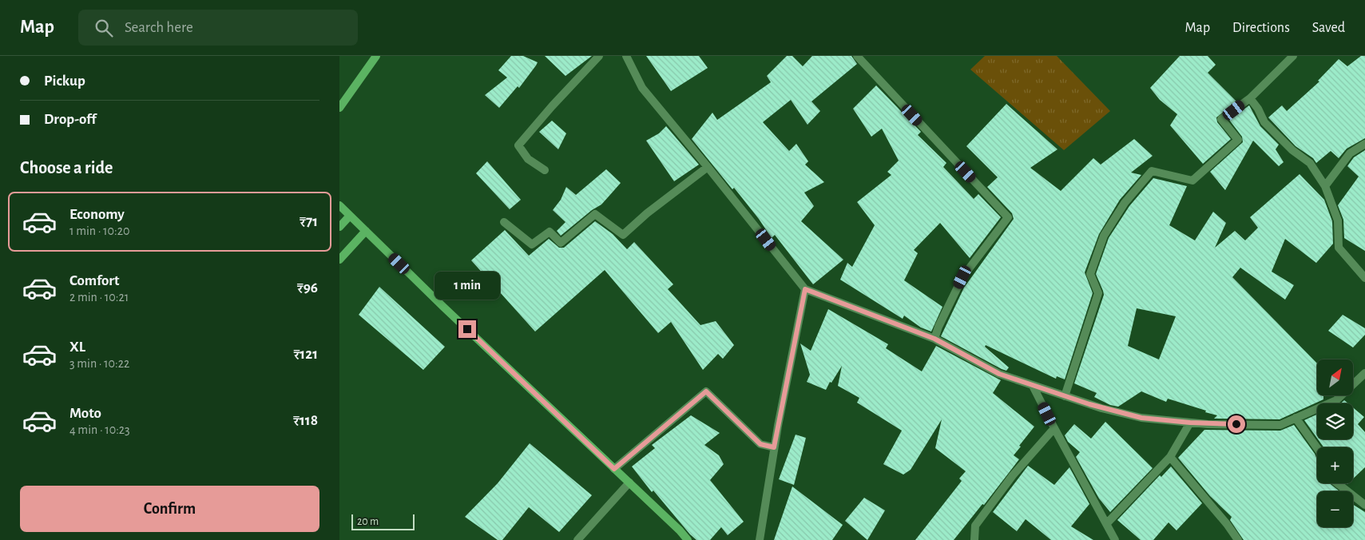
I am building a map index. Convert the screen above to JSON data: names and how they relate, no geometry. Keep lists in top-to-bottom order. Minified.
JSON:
{"scale_bar":"20 m","north":"top right","page":{"header":"Map","search":"Search here","nav":["Map","Directions","Saved"],"banner":["Pickup","Drop-off"],"heading":"Choose a ride","list":[{"name":"Economy","note":"1 min · 10:20","value":"₹71"},{"name":"Comfort","note":"2 min · 10:21","value":"₹96"},{"name":"XL","note":"3 min · 10:22","value":"₹121"},{"name":"Moto","note":"4 min · 10:23","value":"₹118"}],"bubble":"1 min","map_buttons":["+","−"],"buttons":"Confirm","scale":"20 m"}}
